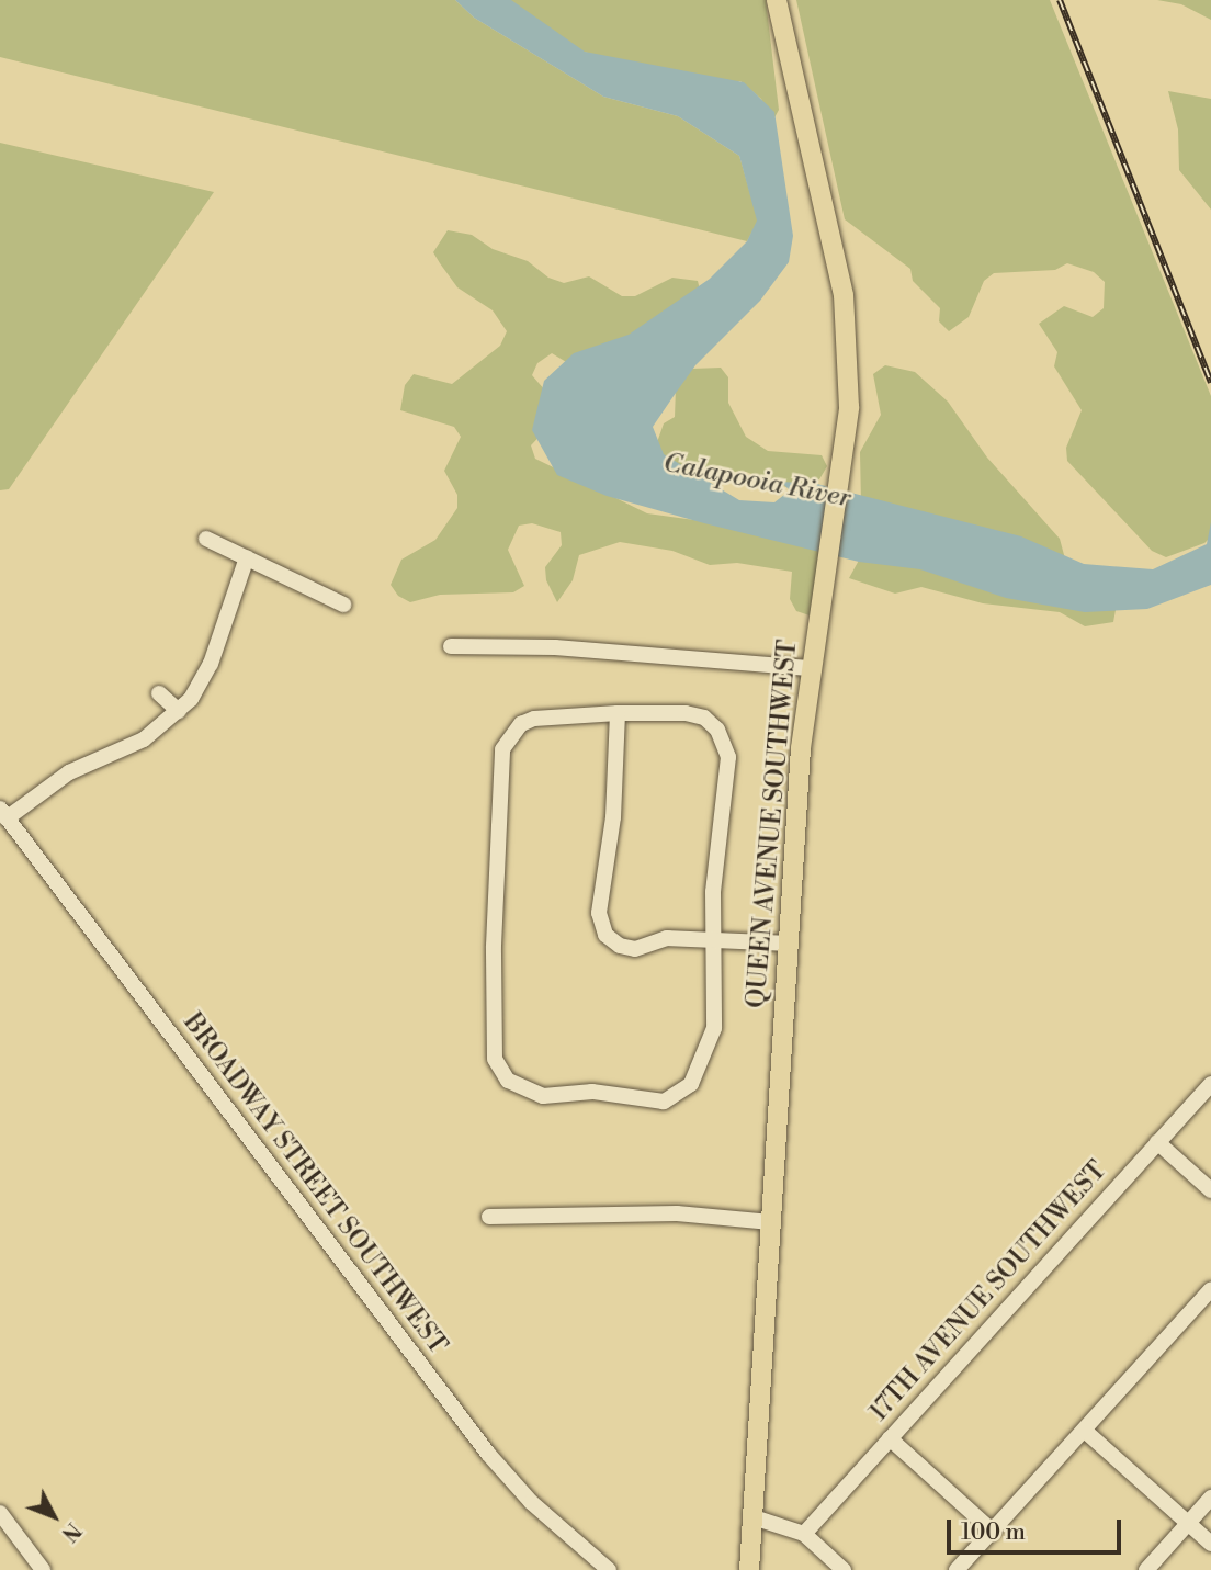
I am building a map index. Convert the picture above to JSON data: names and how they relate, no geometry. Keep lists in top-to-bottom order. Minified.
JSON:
{"streets":{"main road":["QUEEN AVENUE SOUTHWEST"],"street":["BROADWAY STREET SOUTHWEST","17TH AVENUE SOUTHWEST"]},"water":["Calapooia River"],"scale_bar":"100 m","north":"bottom right"}
